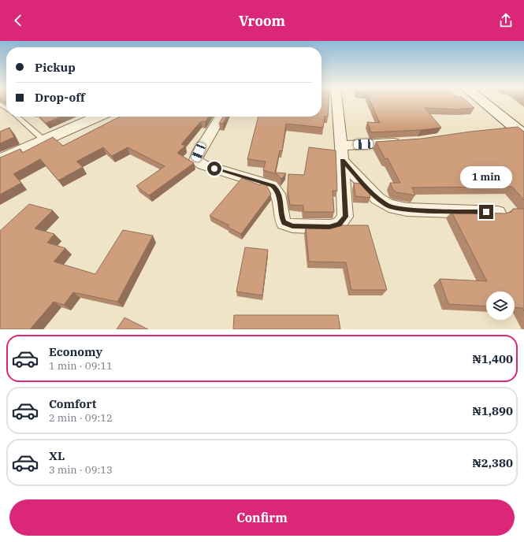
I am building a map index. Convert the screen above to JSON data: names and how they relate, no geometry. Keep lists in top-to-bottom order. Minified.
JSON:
{"page":{"header":"Vroom","banner":["Pickup","Drop-off"],"bubble":"1 min","list":[{"name":"Economy","note":"1 min · 09:11","value":"₦1,400"},{"name":"Comfort","note":"2 min · 09:12","value":"₦1,890"},{"name":"XL","note":"3 min · 09:13","value":"₦2,380"}],"buttons":"Confirm"}}
